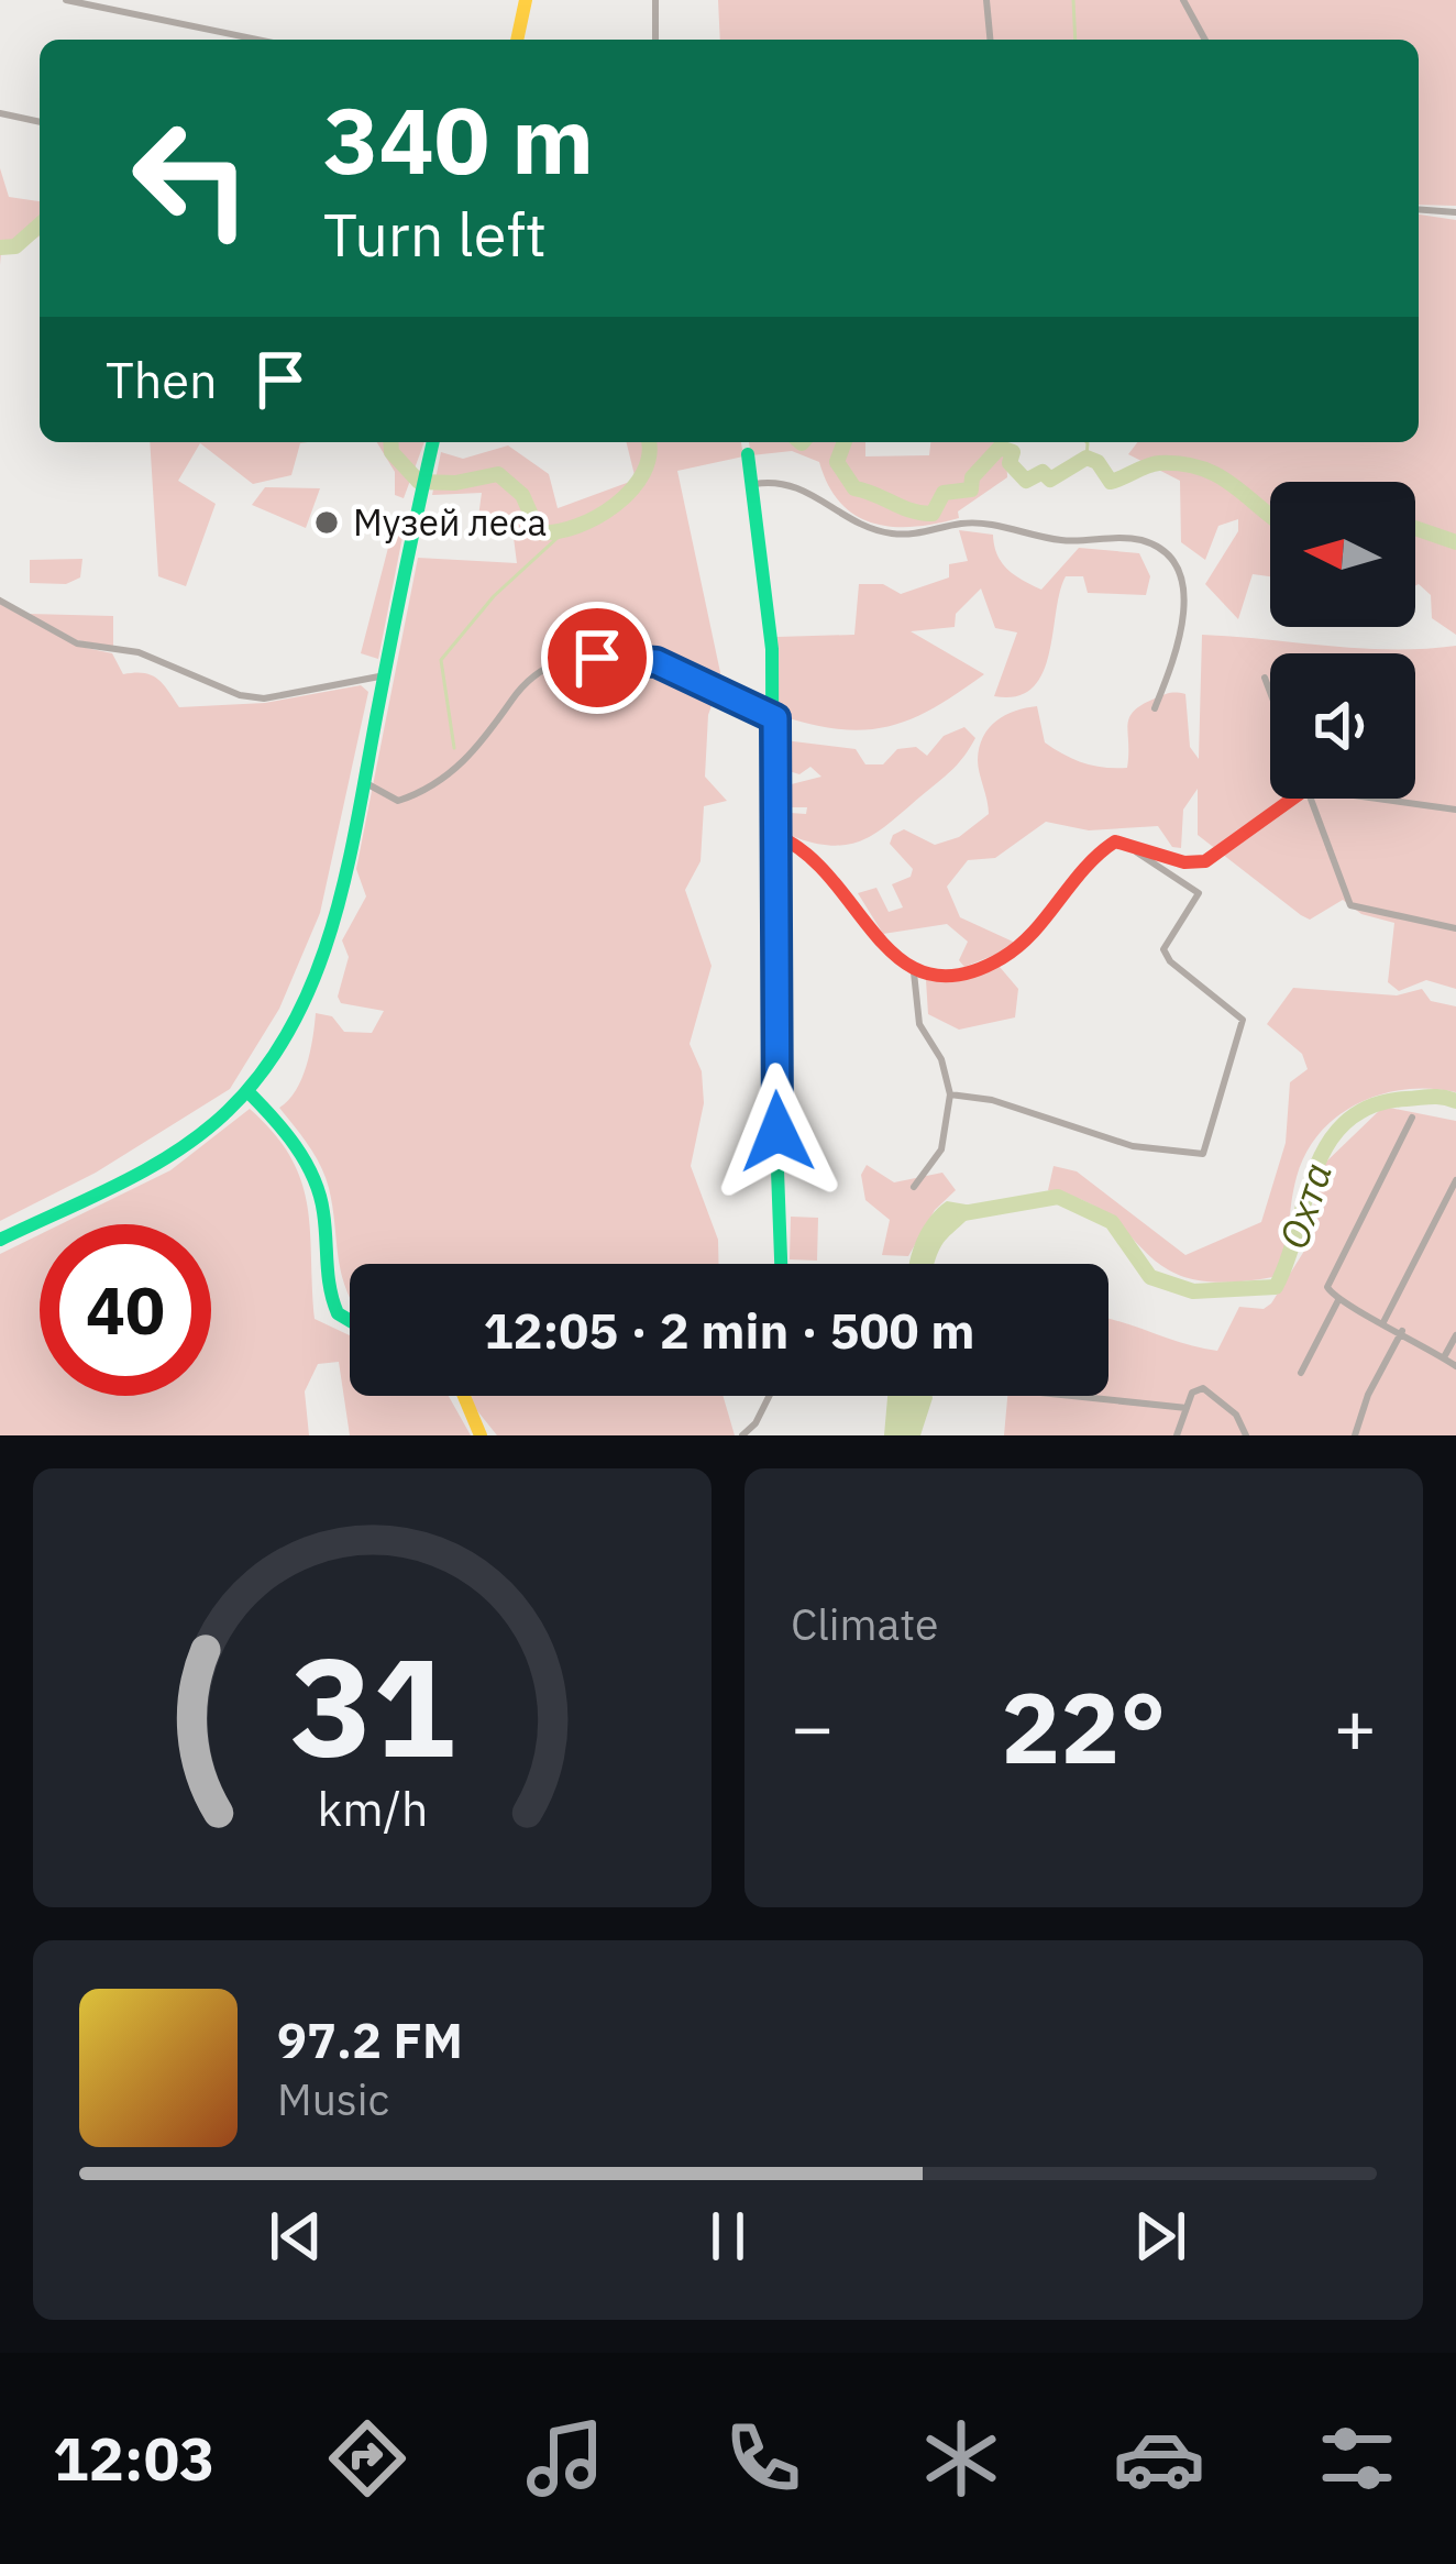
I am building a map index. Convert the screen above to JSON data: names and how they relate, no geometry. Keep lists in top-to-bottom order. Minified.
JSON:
{"water":["Охта"],"places":["Музей леса"],"north":"left","page":{"turn":["340 m","Turn left"],"then":"Then","limit":"40","trip":"12:05 · 2 min · 500 m","tile":"Climate","heat":["−","22°","+"],"song":["97.2 FM","Music"],"tabs":"12:03","gauge":["31","km/h"]}}
